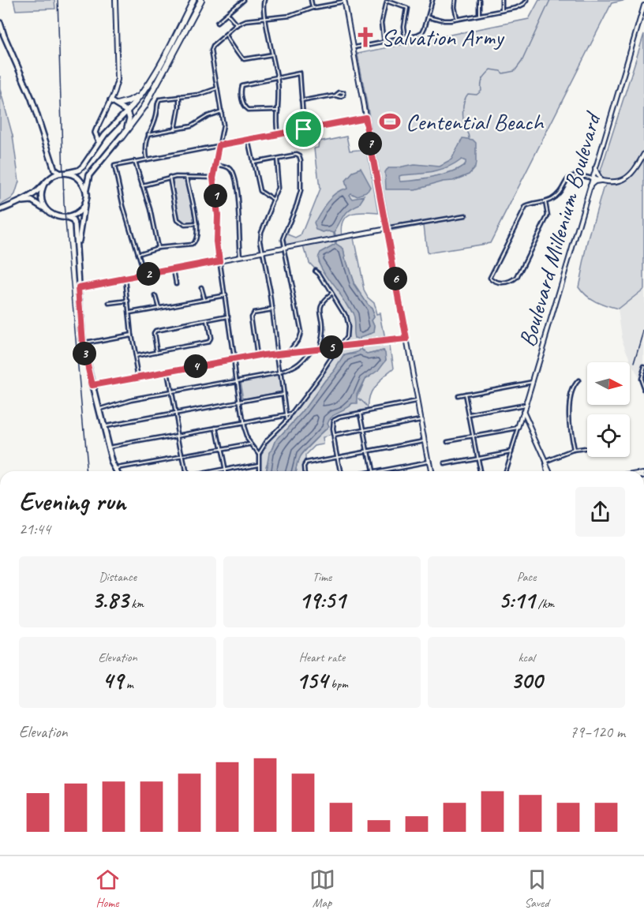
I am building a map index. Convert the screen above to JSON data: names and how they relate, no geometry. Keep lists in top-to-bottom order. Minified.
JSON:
{"streets":{"main road":["Boulevard Millenium Boulevard"]},"places":{"church":["Salvation Army"],"sports":["Centential Beach"]},"north":"right","page":{"pins":["7","1","2","6","5","3","4"],"heading":["Evening run","21:44"],"stats":[["Distance","3.83 km"],["Time","19:51"],["Pace","5:11 /km"],["Elevation","49 m"],["Heart rate","154 bpm"],["kcal","300"]],"chart":["Elevation","79–120 m"],"tabs":["Home","Map","Saved"]}}
